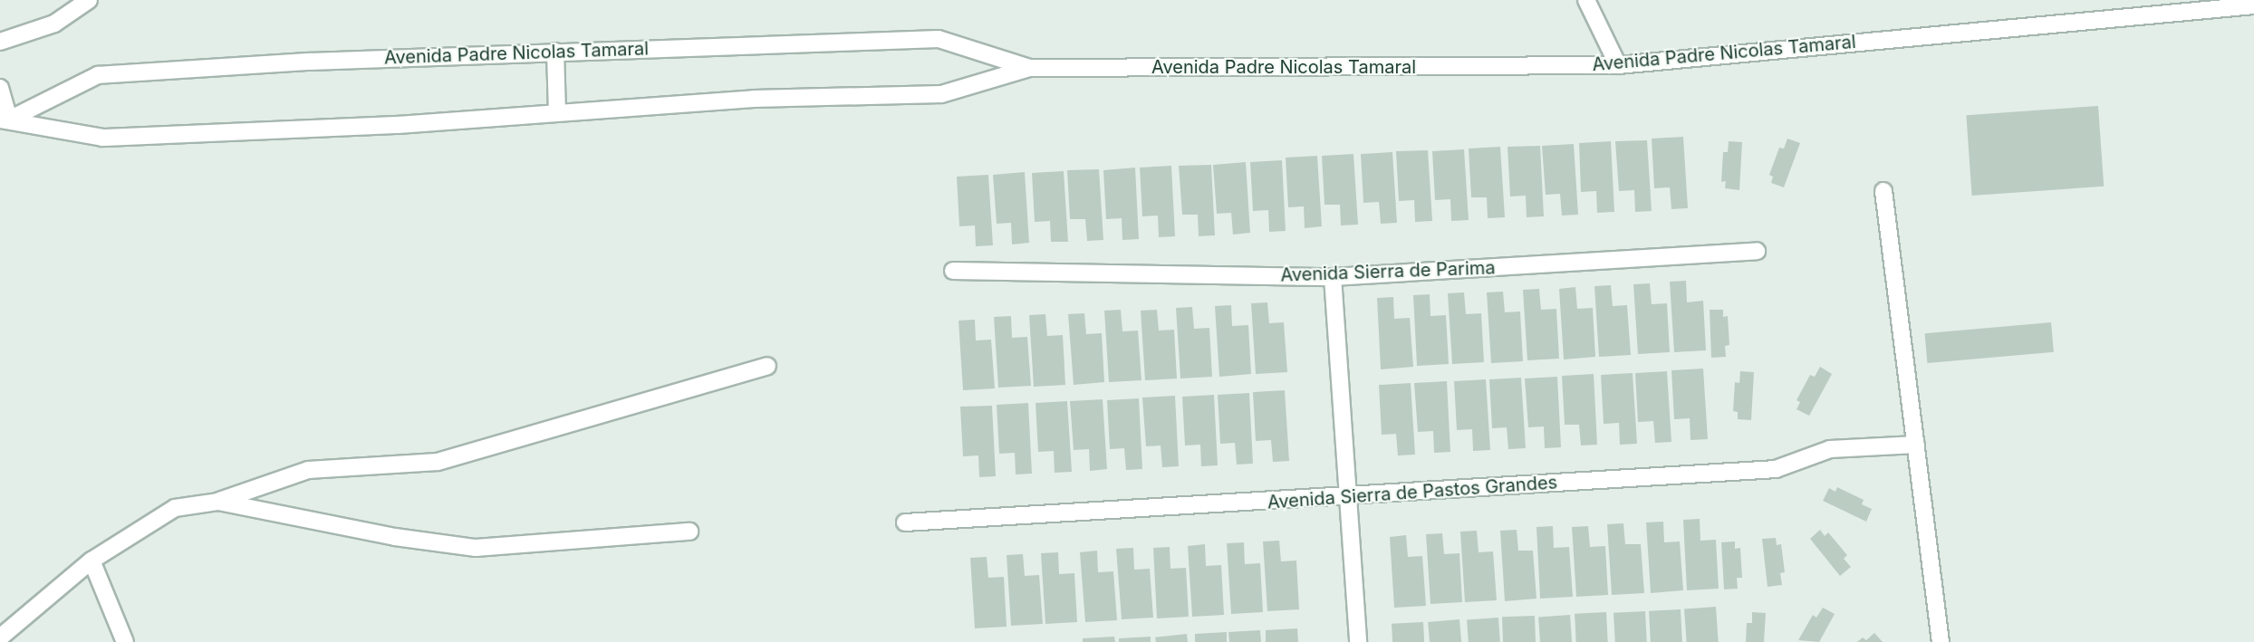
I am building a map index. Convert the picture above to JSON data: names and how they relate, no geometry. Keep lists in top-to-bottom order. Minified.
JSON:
{"streets":{"street":["Avenida Padre Nicolas Tamaral","Avenida Sierra de Parima","Avenida Sierra de Pastos Grandes"]}}
